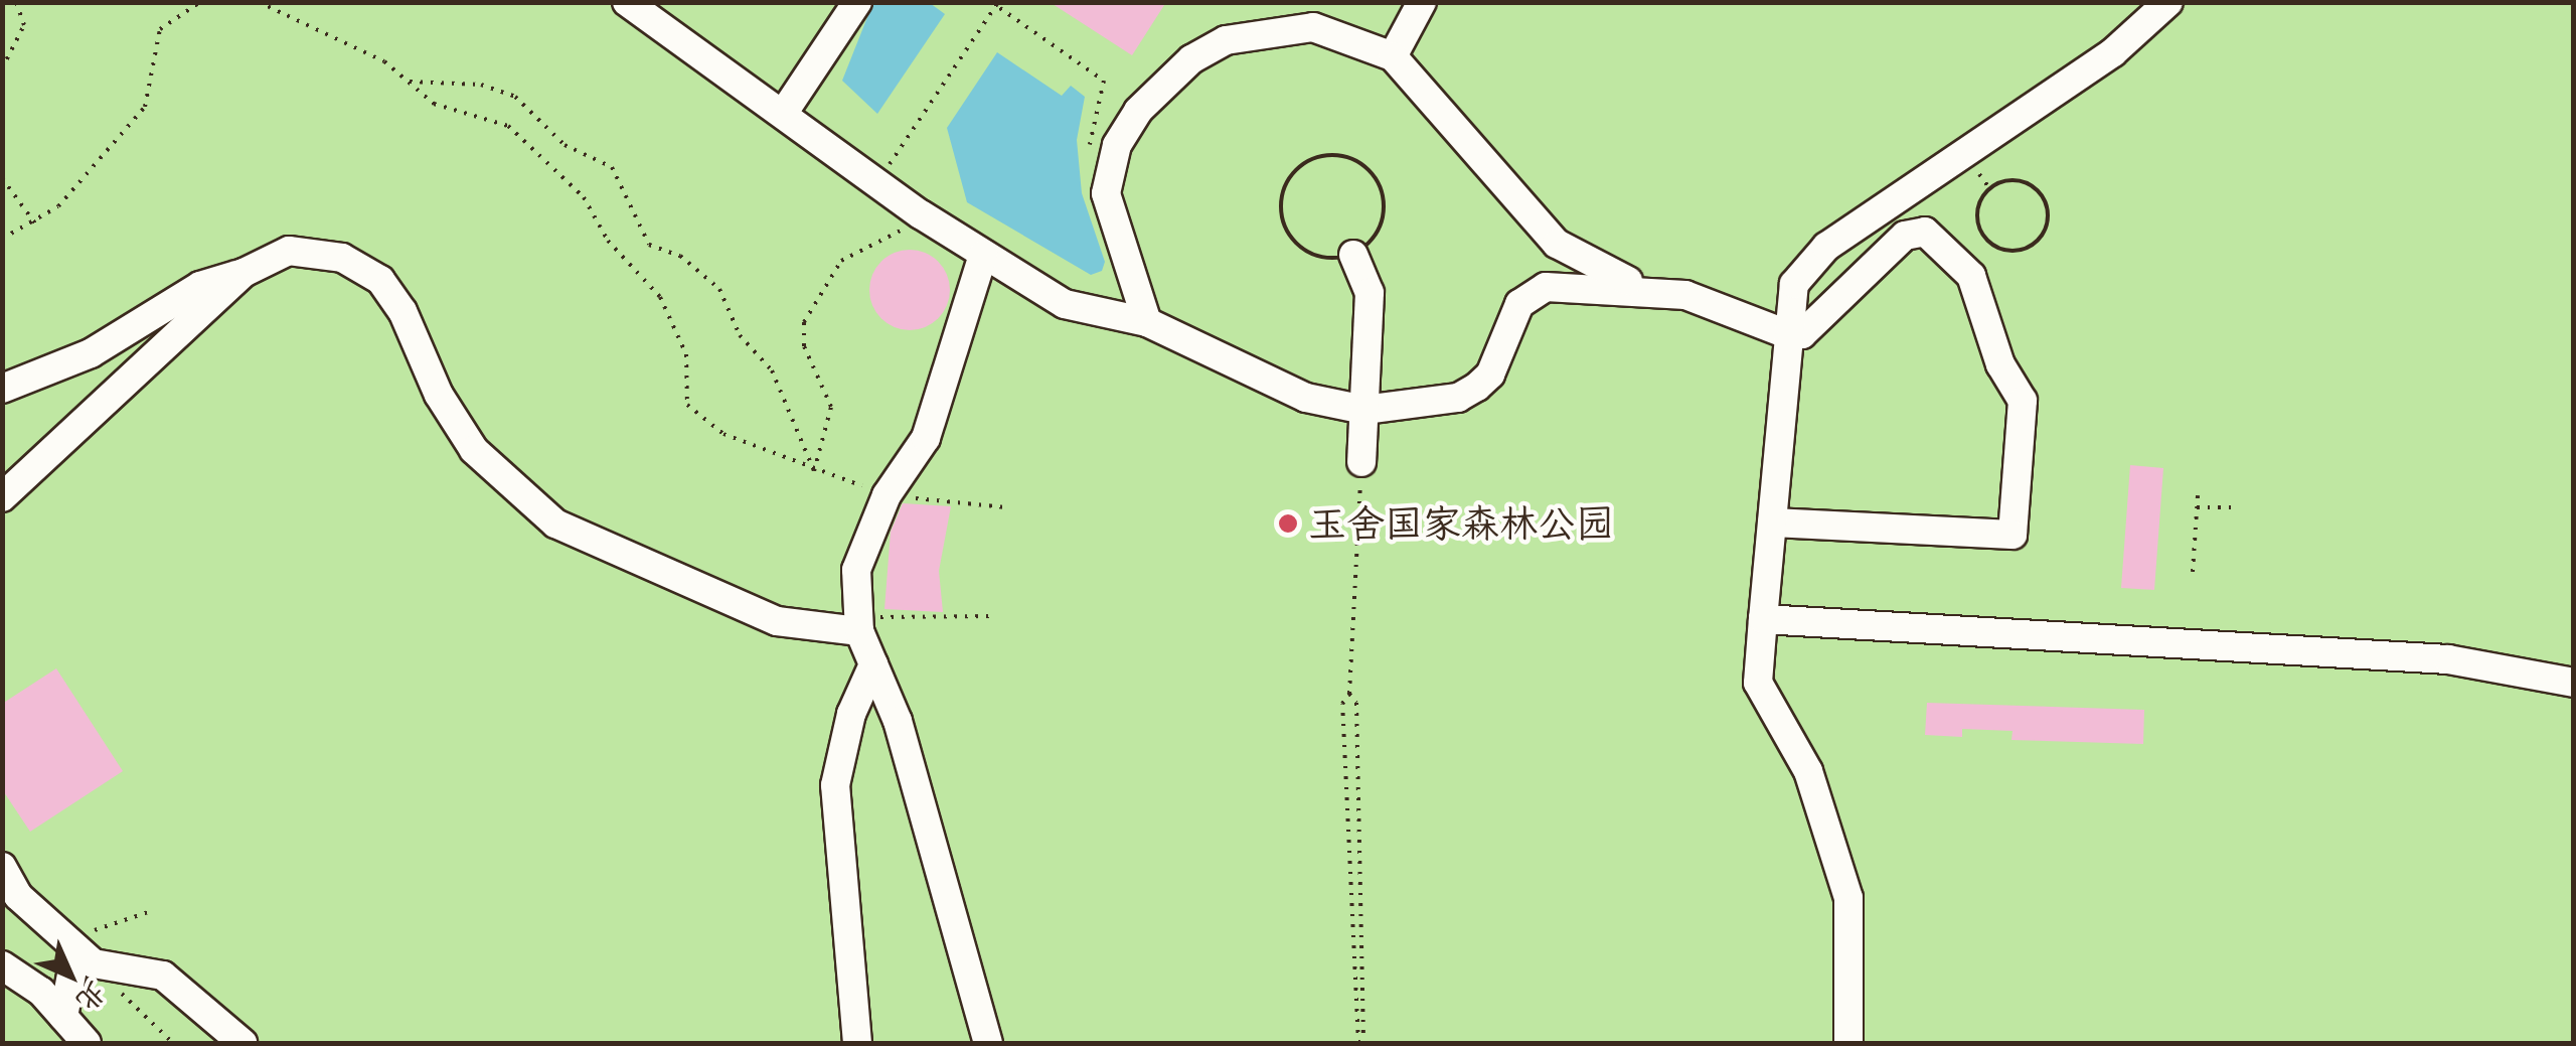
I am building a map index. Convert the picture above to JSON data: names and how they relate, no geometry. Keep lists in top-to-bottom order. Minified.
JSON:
{"places":["玉舍国家森林公园"],"north":"bottom right"}
